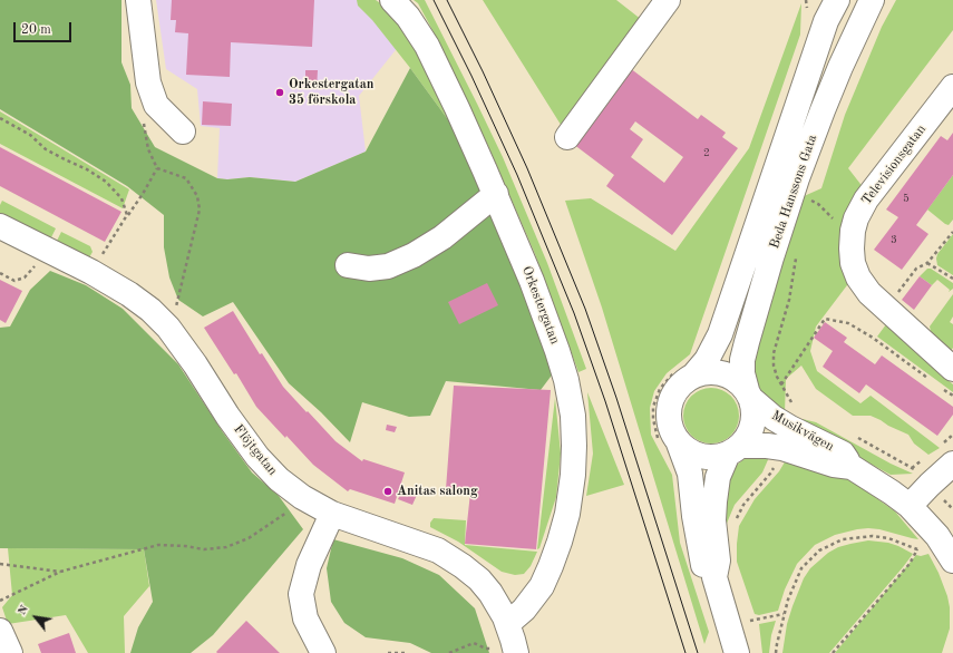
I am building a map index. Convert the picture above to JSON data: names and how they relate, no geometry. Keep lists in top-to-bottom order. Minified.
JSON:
{"streets":{"street":["Televisionsgatan","Beda Hanssons Gata","Orkestergatan","Musikvägen","Flöjtgatan"]},"crossings":[["Beda Hanssons Gata","Musikvägen"],["Orkestergatan","Flöjtgatan"]],"places":["Orkestergatan 35 förskola","Anitas salong"],"house_numbers":["2","5","3"],"scale_bar":"20 m","north":"top left"}
